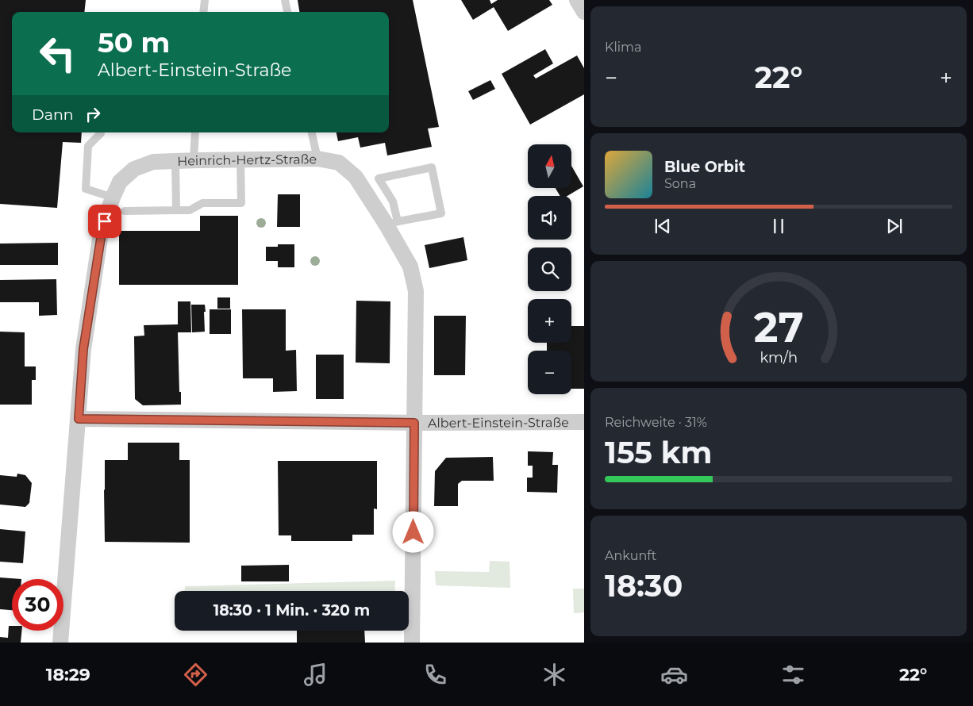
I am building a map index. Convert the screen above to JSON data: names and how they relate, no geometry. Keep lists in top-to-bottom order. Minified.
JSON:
{"streets":{"street":["Heinrich-Hertz-Straße","Albert-Einstein-Straße"]},"crossings":[["Heinrich-Hertz-Straße","Albert-Einstein-Straße"]],"north":"top","page":{"tile":["Klima",["Reichweite · 31%","155 km"],["Ankunft","18:30"]],"turn":["50 m","Albert-Einstein-Straße"],"heat":["−","22°","+"],"then":"Dann","map_buttons":["+","−"],"song":["Blue Orbit","Sona"],"limit":"30","trip":"18:30 · 1 Min. · 320 m","tabs":["18:29","22°"],"gauge":["27","km/h"]}}
